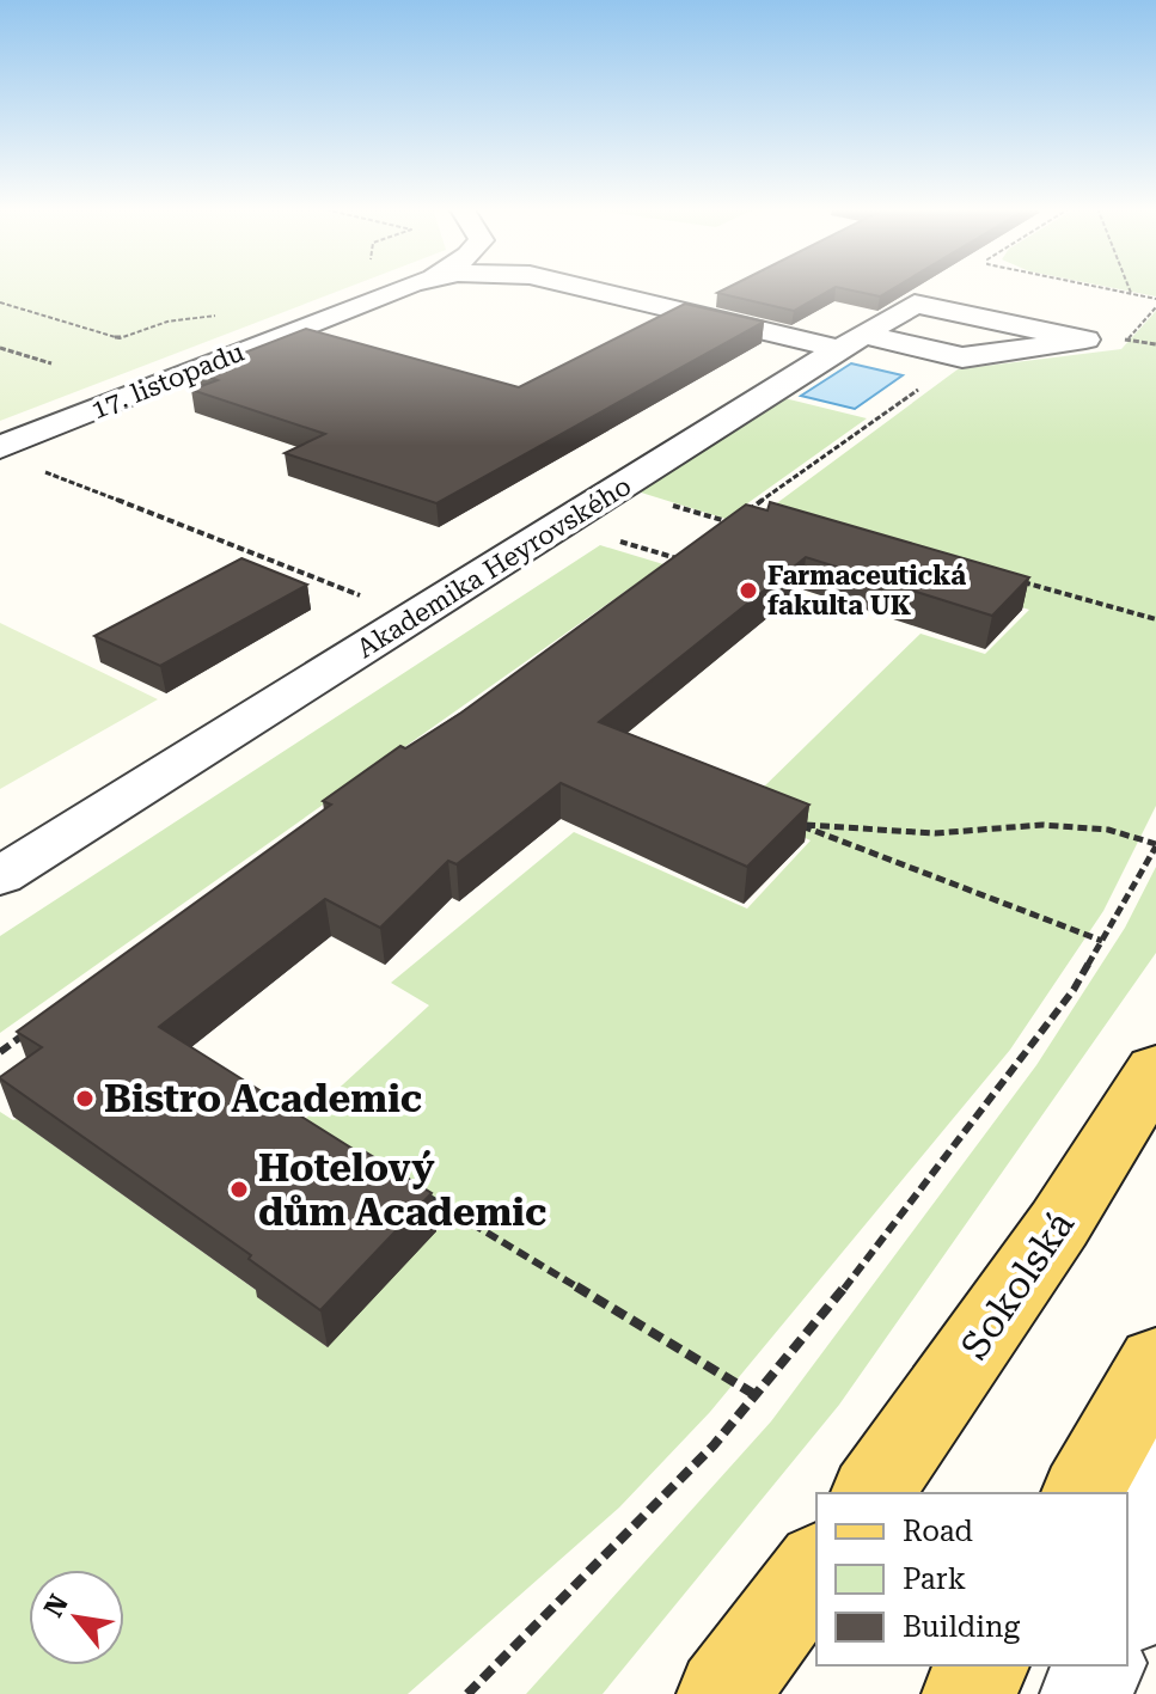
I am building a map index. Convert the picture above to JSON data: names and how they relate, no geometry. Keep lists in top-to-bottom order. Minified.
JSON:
{"streets":{"main road":["Sokolská"],"street":["17. listopadu","Akademika Heyrovského"]},"crossings":[["17. listopadu","Akademika Heyrovského"]],"places":["Farmaceutická fakulta UK","Bistro Academic","Hotelový dům Academic"],"legend":["Road","Park","Building"],"north":"top left"}
